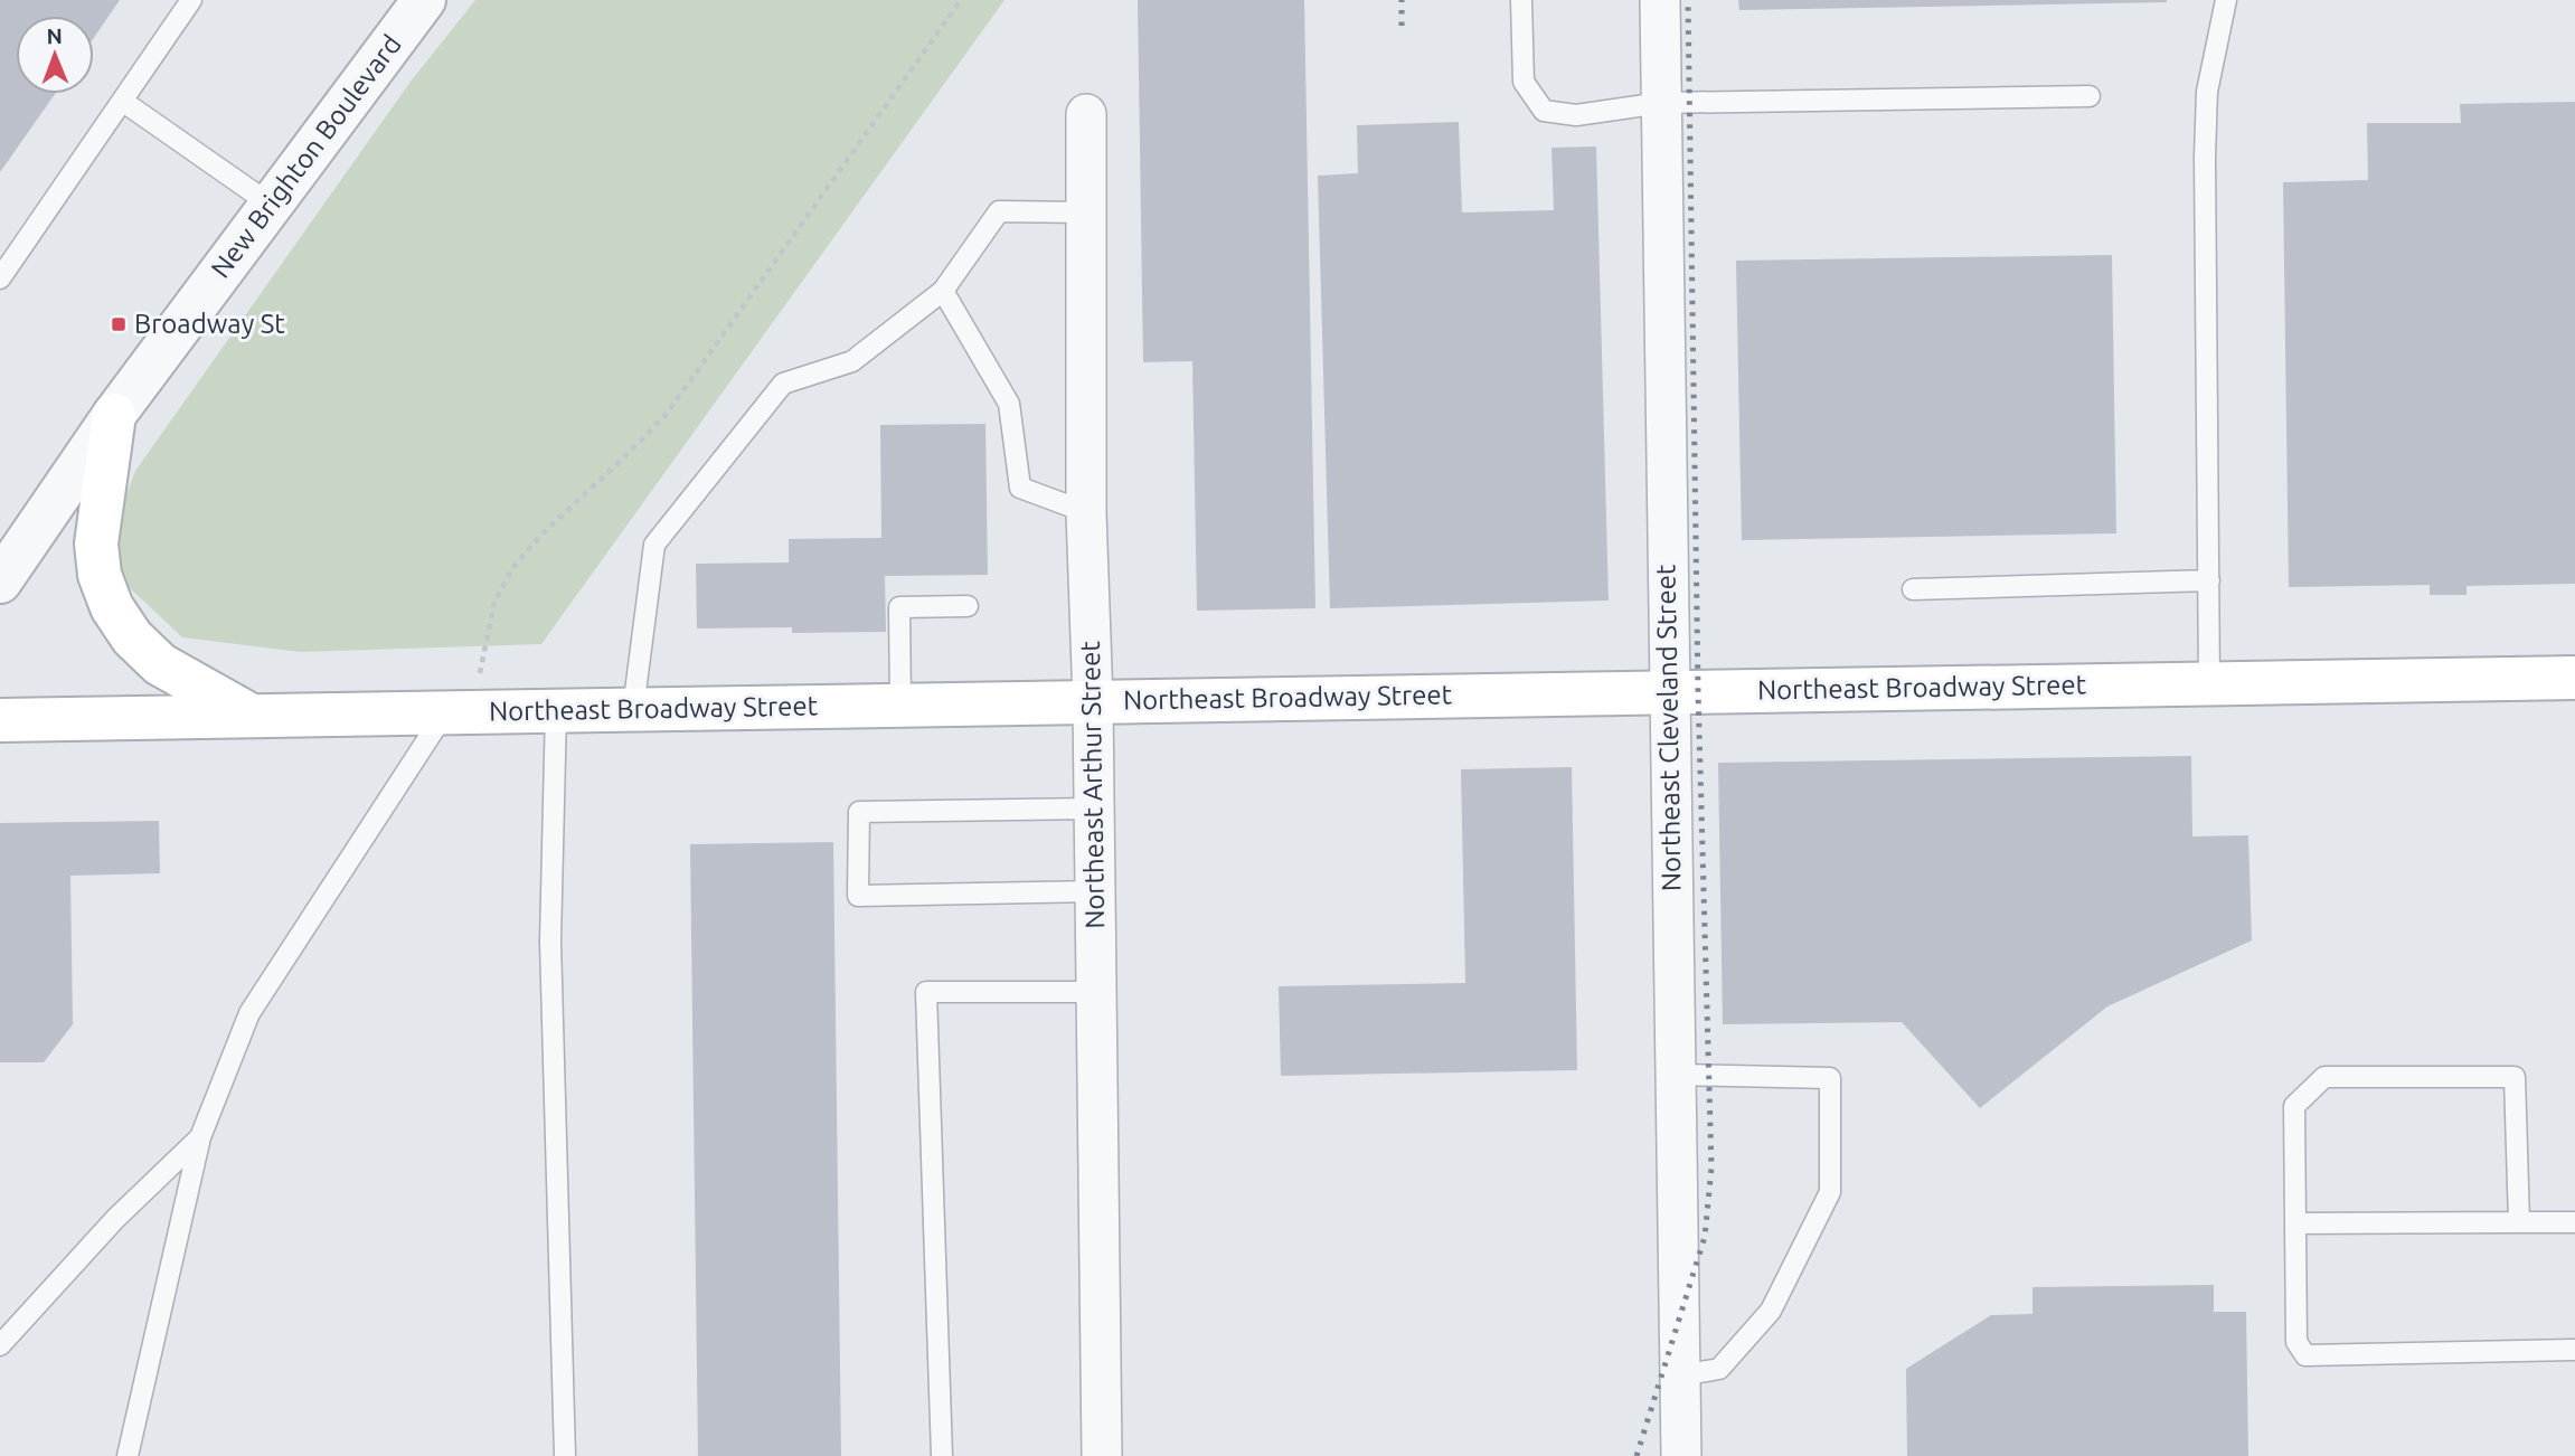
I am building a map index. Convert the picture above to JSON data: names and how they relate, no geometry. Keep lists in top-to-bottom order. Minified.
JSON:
{"streets":{"main road":["Northeast Broadway Street"],"street":["New Brighton Boulevard","Northeast Cleveland Street","Northeast Arthur Street"]},"crossings":[["Northeast Broadway Street","Northeast Cleveland Street"],["Northeast Broadway Street","Northeast Arthur Street"]],"places":{"transit":["Broadway St"]},"north":"top"}
